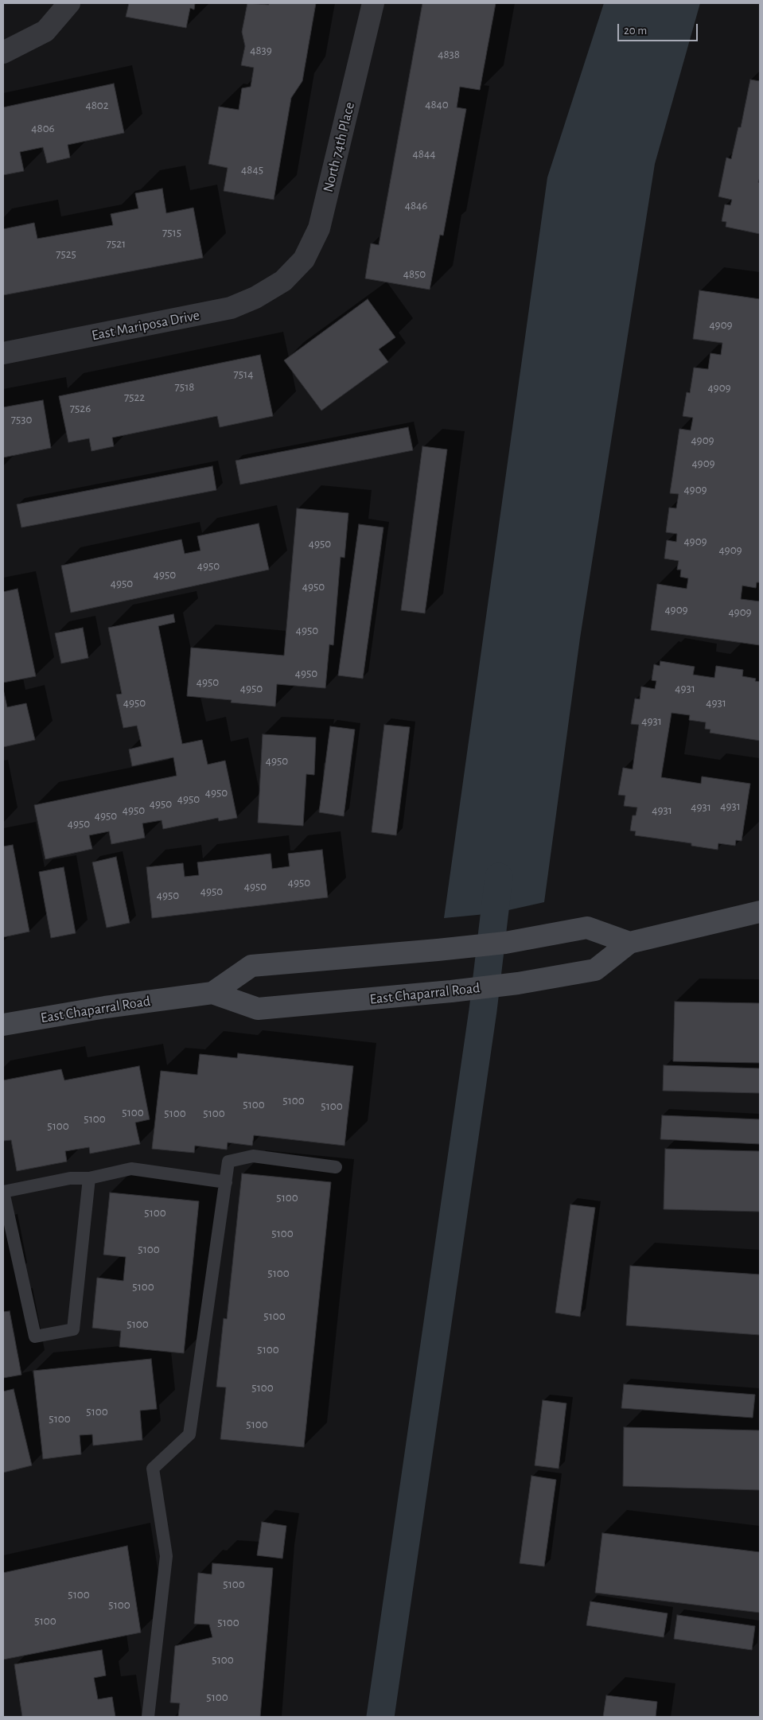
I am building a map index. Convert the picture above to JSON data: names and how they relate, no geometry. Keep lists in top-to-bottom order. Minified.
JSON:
{"streets":{"main road":["East Chaparral Road"],"street":["North 74th Place","East Mariposa Drive"]},"crossings":[["North 74th Place","East Mariposa Drive"]],"house_numbers":["4839","4838","4840","4802","4806","4844","4845","4846","7515","7521","7525","4850","4909","7514","7518","4909","7522","7526","7530","4909","4909","4909","4909","4950","4909","4950","4950","4950","4950","4909","4909","4950","4950","4950","4950","4931","4950","4931","4931","4950","4950","4950","4950","4931","4931","4950","4931","4950","4950","4950","4950","4950","4950","5100","5100","5100","5100","5100","5100","5100","5100","5100","5100","5100","5100","5100","5100","5100","5100","5100","5100","5100","5100","5100","5100","5100","5100","5100","5100","5100","5100"],"scale_bar":"20 m"}
